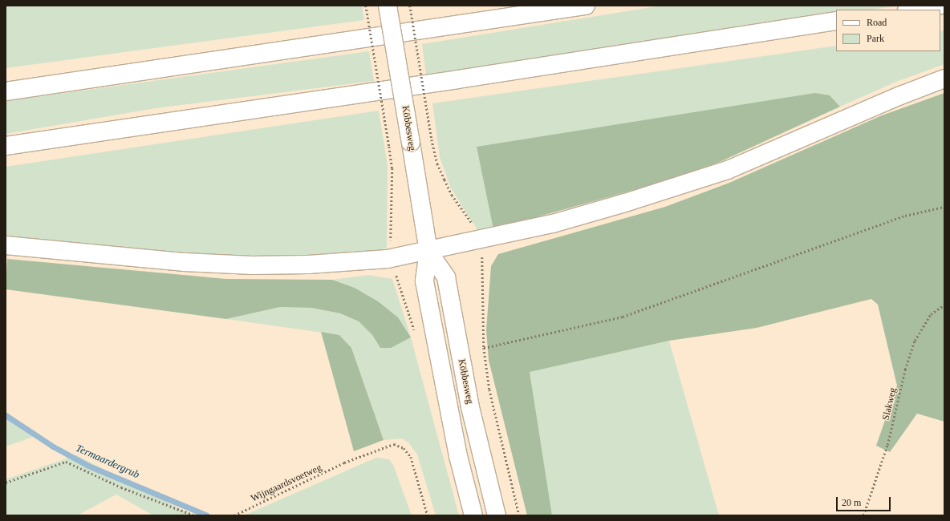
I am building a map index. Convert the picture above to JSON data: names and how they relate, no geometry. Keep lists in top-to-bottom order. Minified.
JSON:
{"streets":{"main road":["Köbbesweg"],"path":["Slakweg","Wijngaardsvoetweg"]},"water":["Termaardergrub"],"legend":["Road","Park"],"scale_bar":"20 m"}
